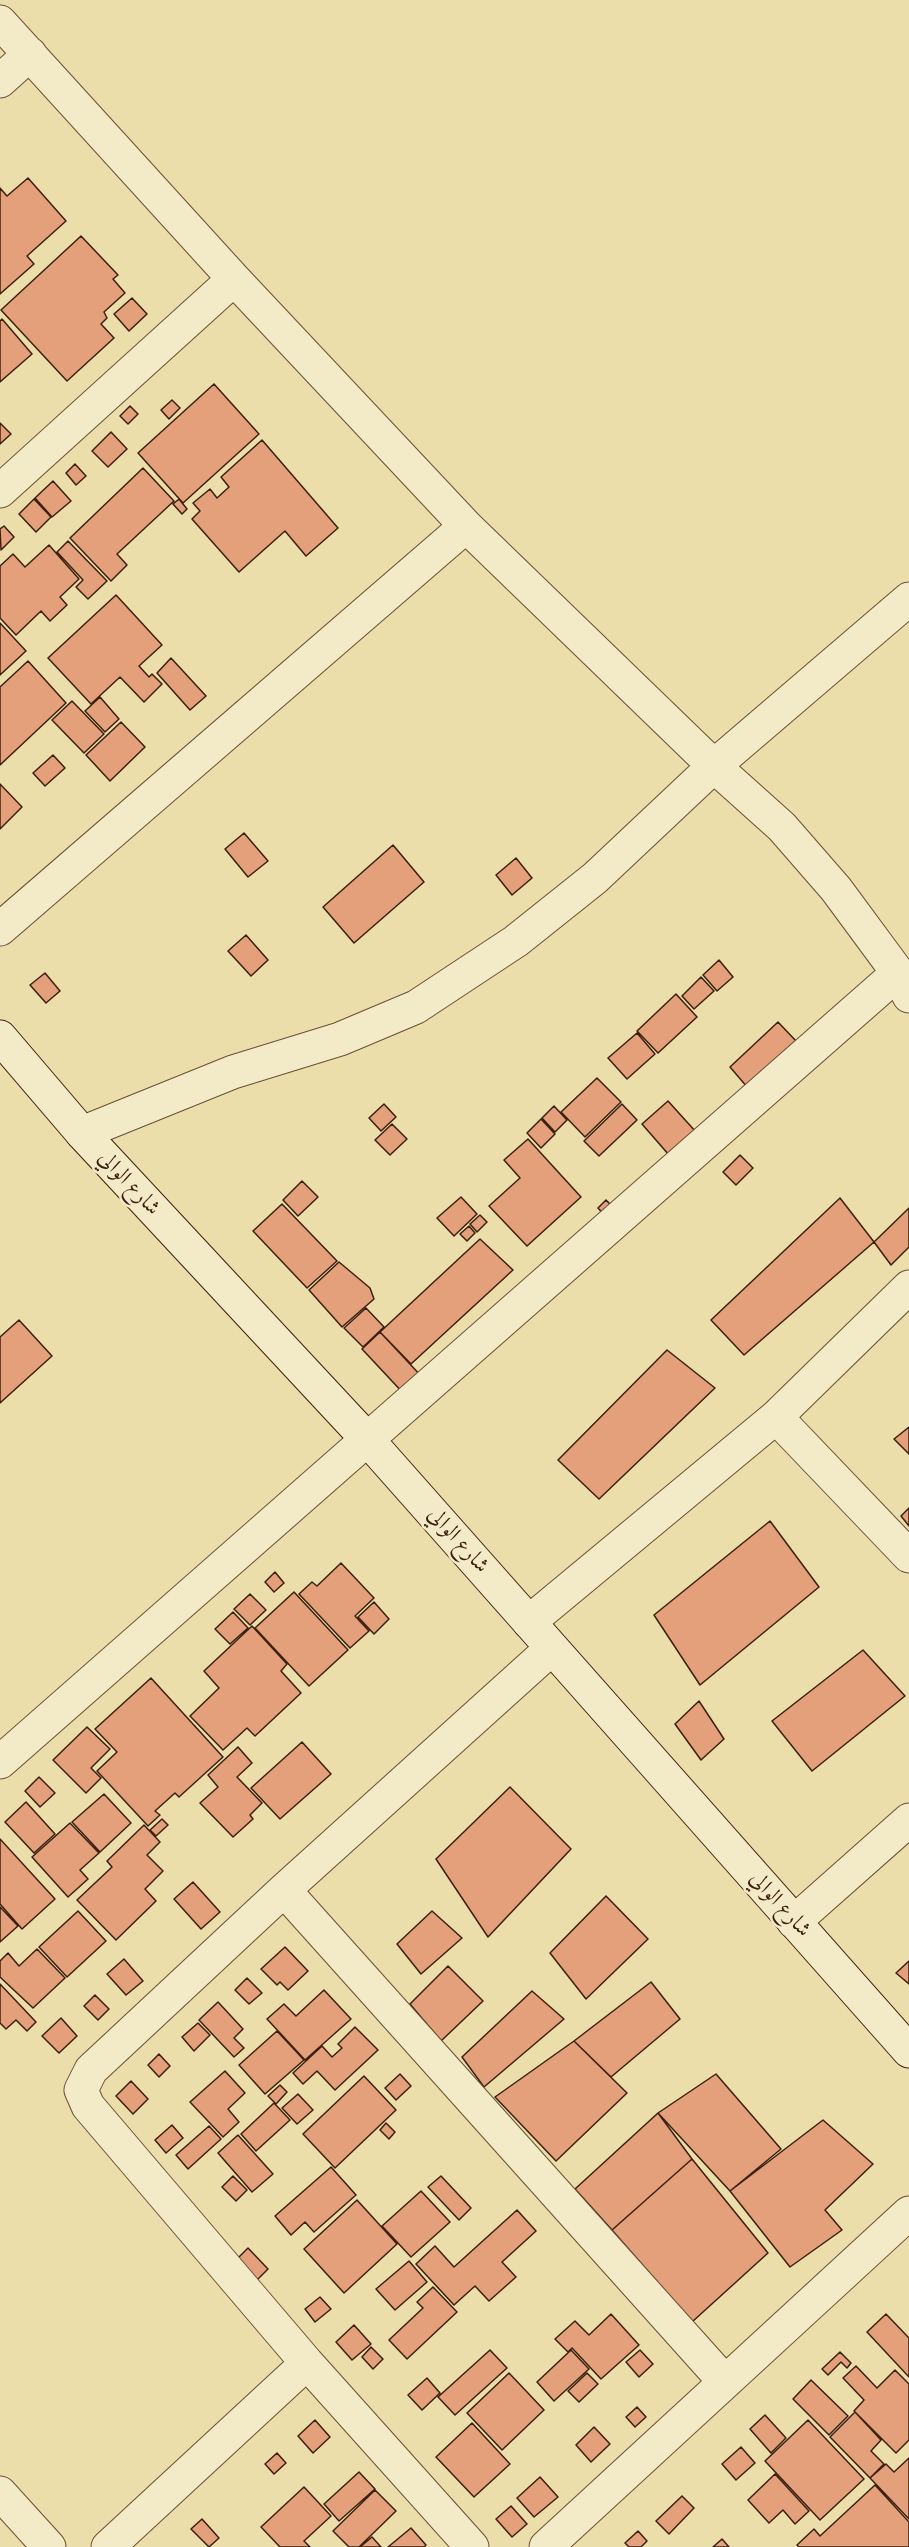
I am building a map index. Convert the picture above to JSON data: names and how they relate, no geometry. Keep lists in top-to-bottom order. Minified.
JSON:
{"streets":{"street":["شارع الوالي"]}}
